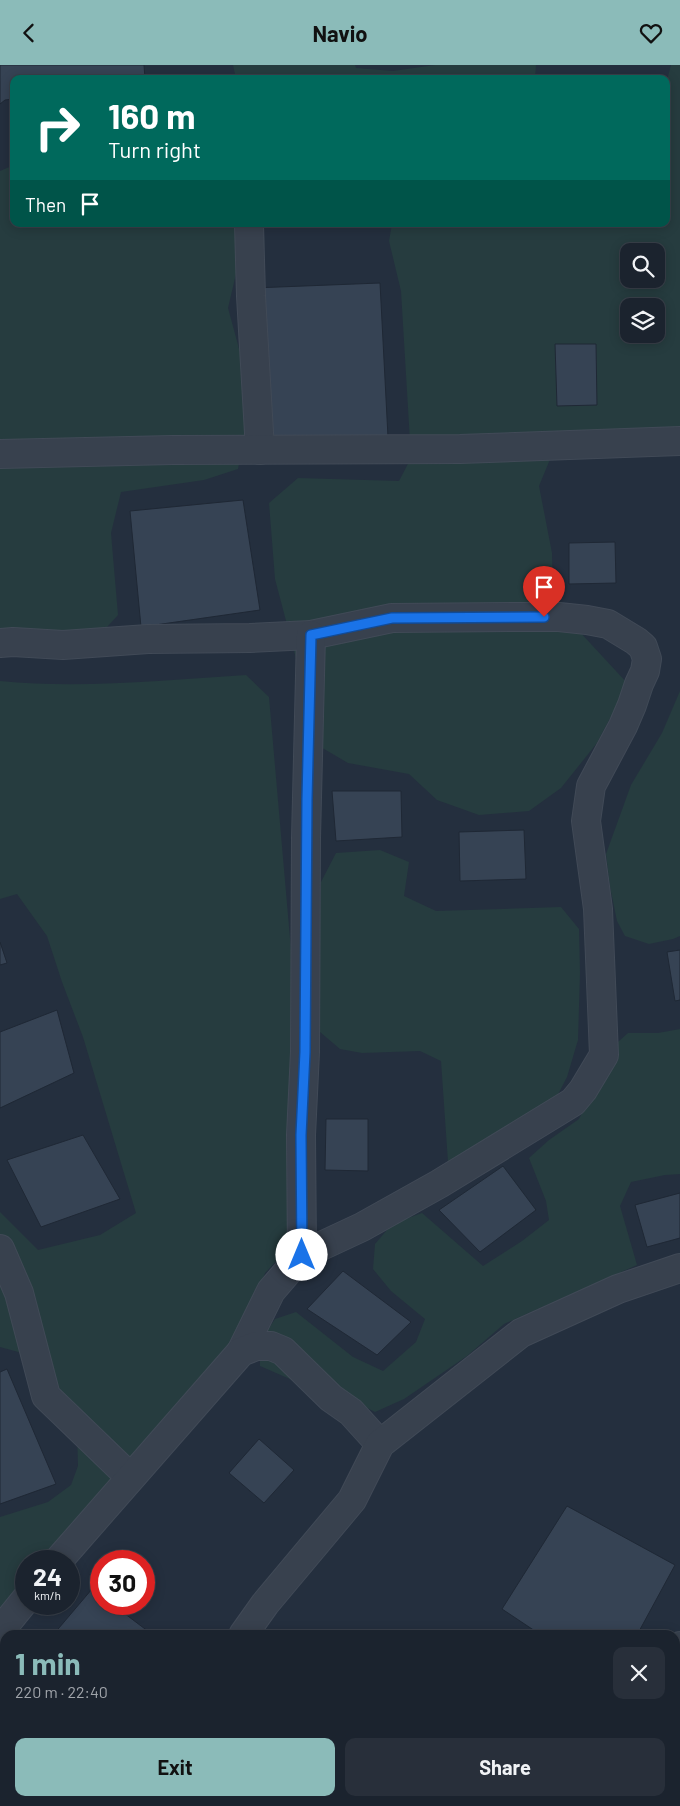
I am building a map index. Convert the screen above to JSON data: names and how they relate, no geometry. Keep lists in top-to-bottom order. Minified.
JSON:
{"page":{"header":"Navio","turn":["160 m","Turn right"],"then":"Then","speed":"24 km/h","limit":"30","heading":["1 min","220 m · 22:40"],"buttons":["Exit","Share"]}}
